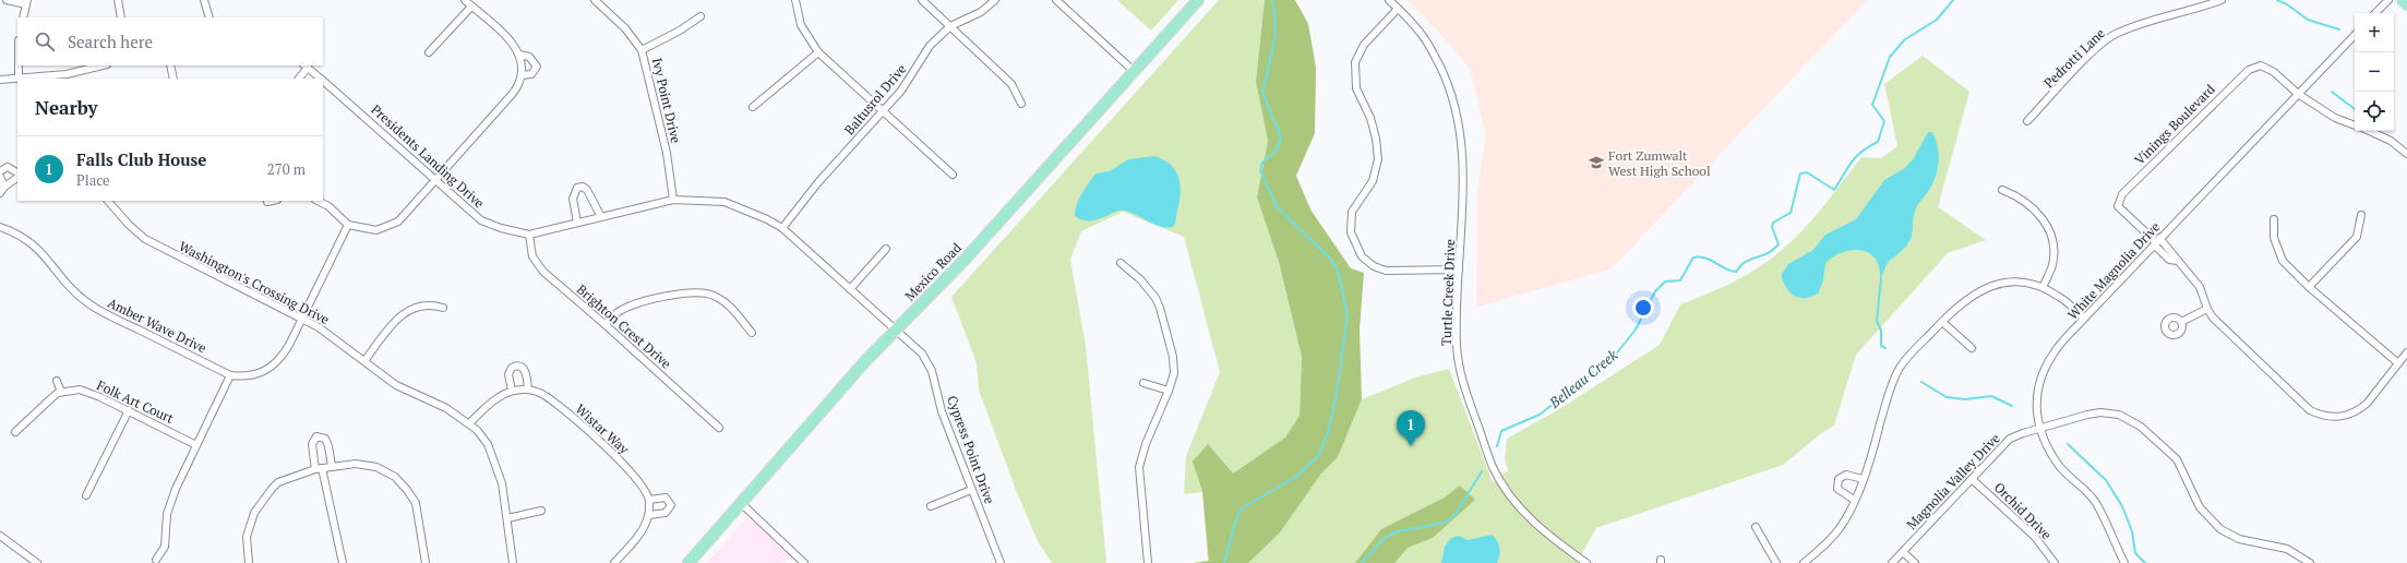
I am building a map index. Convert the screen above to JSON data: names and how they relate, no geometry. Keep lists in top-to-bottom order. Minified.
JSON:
{"streets":{"main road":["Mexico Road"],"street":["Pedrotti Lane","Baltusrol Drive","Ivy Point Drive","Vinings Boulevard","Presidents Landing Drive","White Magnolia Drive","Washington's Crossing Drive","Turtle Creek Drive","Amber Wave Drive","Brighton Crest Drive","Folk Art Court","Wistar Way","Cypress Point Drive","Magnolia Valley Drive","Orchid Drive"]},"crossings":[["Baltusrol Drive","Presidents Landing Drive"],["Ivy Point Drive","Presidents Landing Drive"],["Vinings Boulevard","White Magnolia Drive"],["Presidents Landing Drive","Mexico Road"],["Presidents Landing Drive","Brighton Crest Drive"],["Presidents Landing Drive","Cypress Point Drive"],["White Magnolia Drive","Magnolia Valley Drive"],["Mexico Road","Cypress Point Drive"],["Washington's Crossing Drive","Amber Wave Drive"],["Washington's Crossing Drive","Wistar Way"],["Magnolia Valley Drive","Orchid Drive"]],"water":["Belleau Creek"],"places":{"school or university":["Fort Zumwalt West High School"]},"page":{"map_buttons":["+","−"],"search":"Search here","heading":"Nearby","list":[{"mark":"1","name":"Falls Club House","note":"Place","value":"270 m"}],"pins":"1"}}
